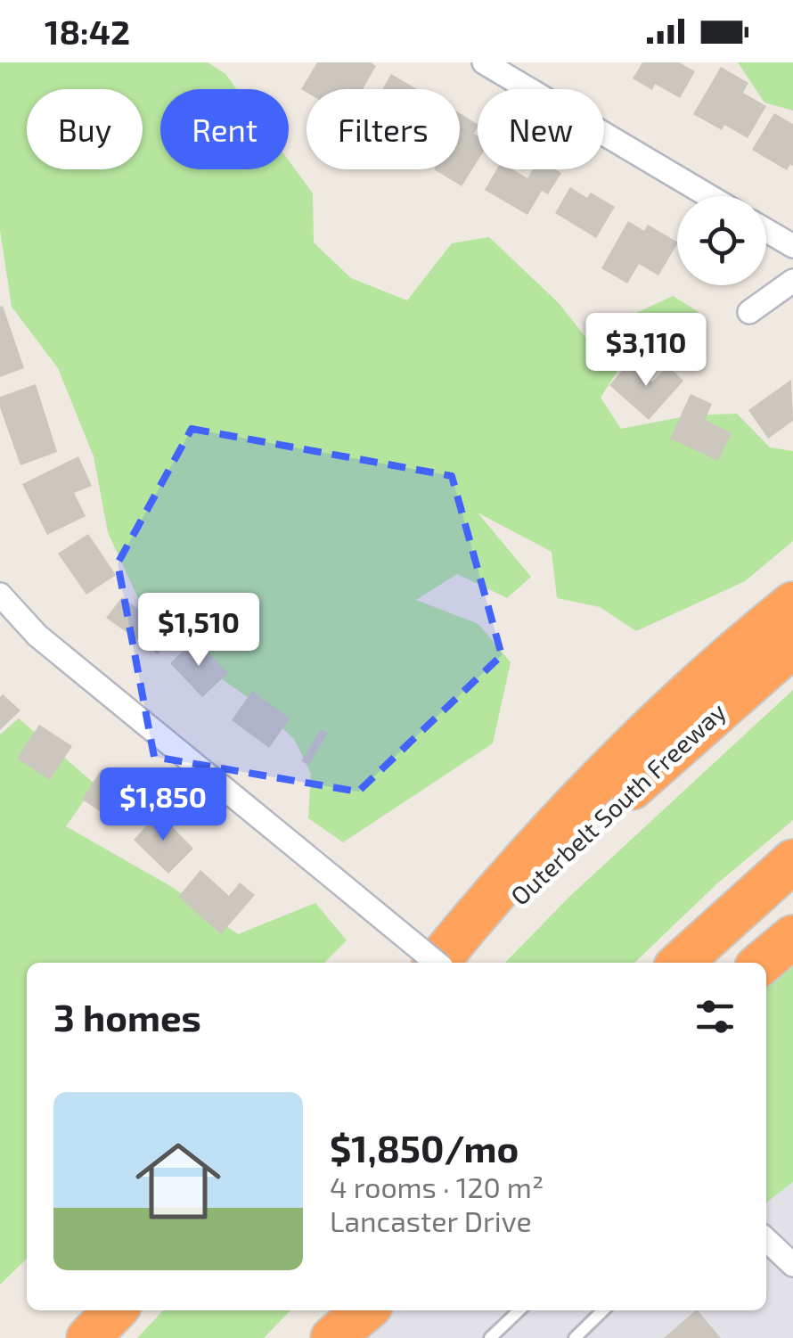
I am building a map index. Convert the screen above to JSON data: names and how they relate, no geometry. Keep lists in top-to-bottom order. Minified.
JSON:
{"streets":{"highway":["Outerbelt South Freeway"]},"page":{"status":"18:42","chip":["Buy","Rent","Filters","New"],"price":["$3,110","$1,510","$1,850"],"heading":"3 homes","list":[{"name":"$1,850/mo","note":"4 rooms · 120 m² · Lancaster Drive"}]}}
